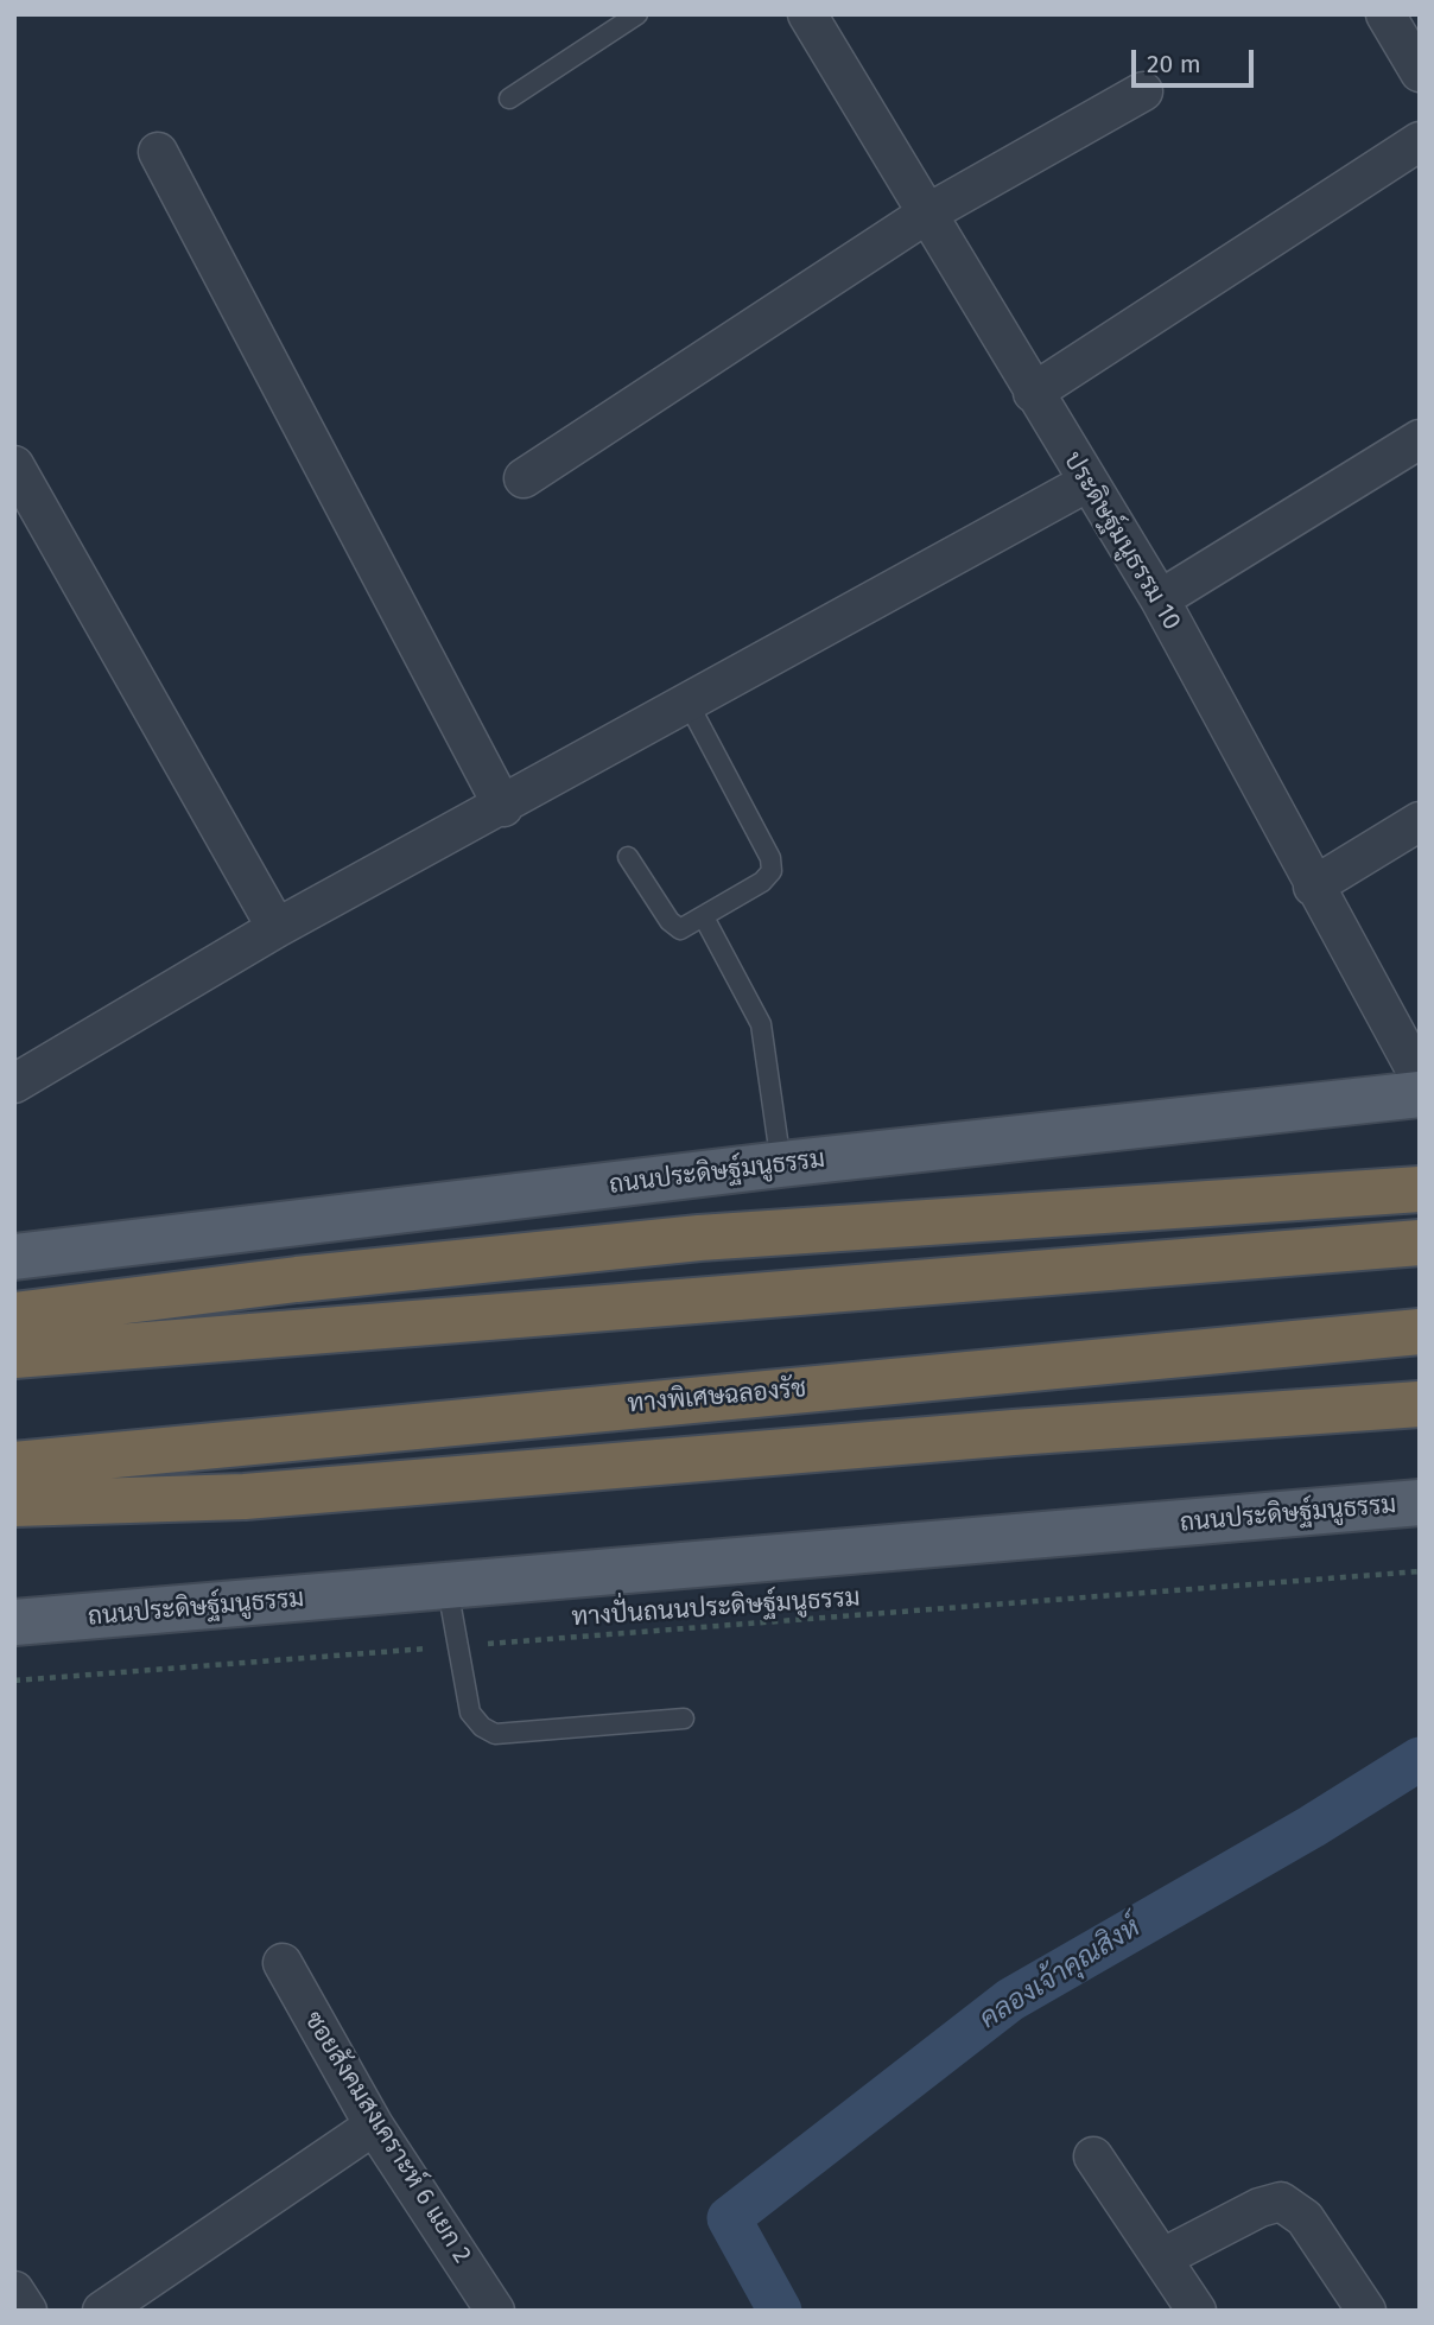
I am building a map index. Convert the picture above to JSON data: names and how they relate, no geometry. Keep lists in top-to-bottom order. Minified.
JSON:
{"streets":{"highway":["ทางพิเศษฉลองรัช"],"main road":["ถนนประดิษฐ์มนูธรรม"],"street":["ประดิษฐ์มนูธรรม 10","ซอยสังคมสงเคราะห์ 6 แยก 2"],"path":["ทางปั่นถนนประดิษฐ์มนูธรรม"]},"water":["คลองเจ้าคุณสิงห์"],"scale_bar":"20 m"}
